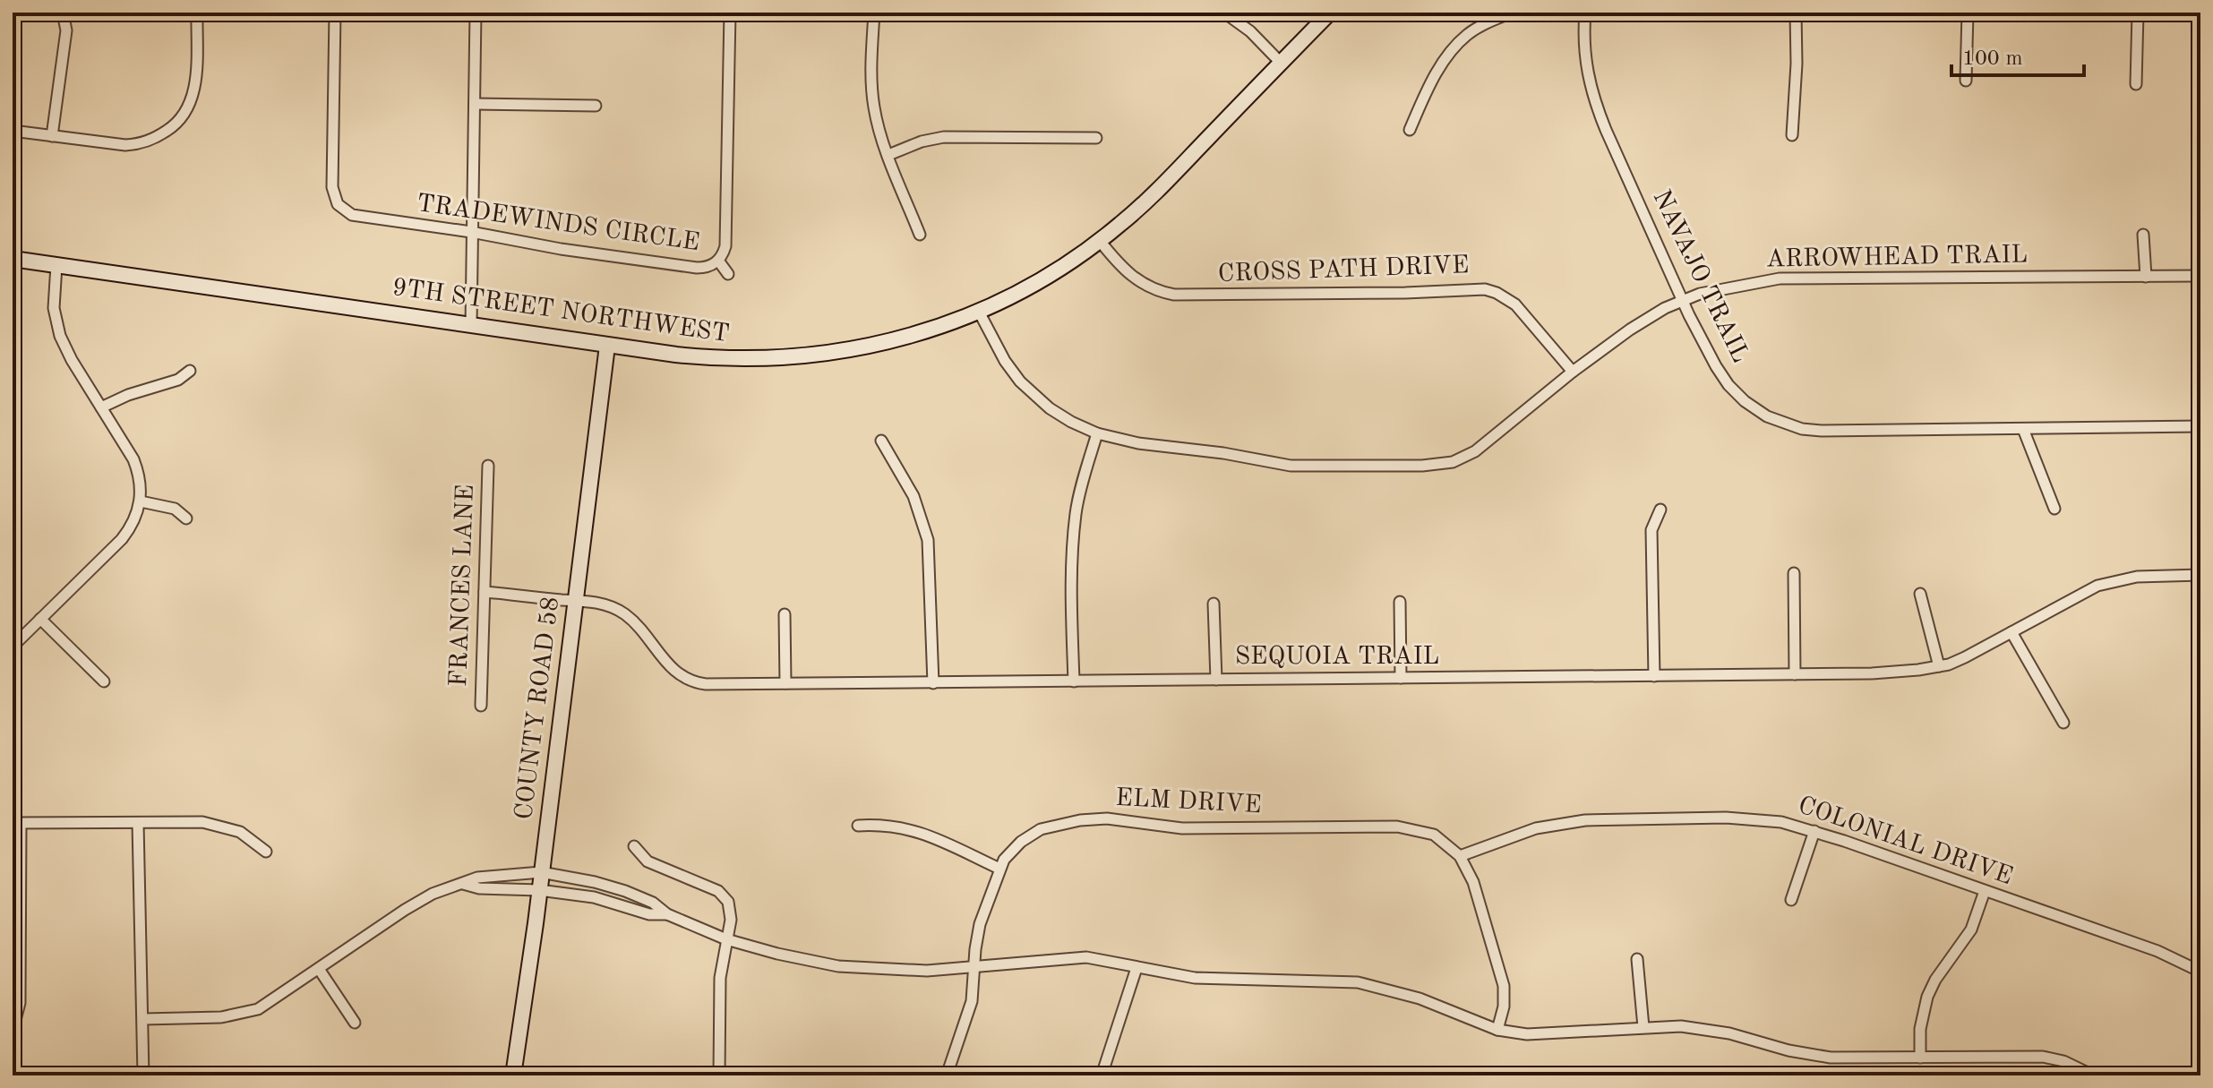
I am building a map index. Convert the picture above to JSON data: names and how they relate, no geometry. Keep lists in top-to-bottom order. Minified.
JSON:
{"streets":{"street":["TRADEWINDS CIRCLE","ARROWHEAD TRAIL","CROSS PATH DRIVE","NAVAJO TRAIL","9TH STREET NORTHWEST","FRANCES LANE","SEQUOIA TRAIL","COUNTY ROAD 58","ELM DRIVE","COLONIAL DRIVE"]},"crossings":[["ARROWHEAD TRAIL","CROSS PATH DRIVE"],["ARROWHEAD TRAIL","NAVAJO TRAIL"],["ARROWHEAD TRAIL","9TH STREET NORTHWEST"],["CROSS PATH DRIVE","9TH STREET NORTHWEST"],["9TH STREET NORTHWEST","COUNTY ROAD 58"],["FRANCES LANE","SEQUOIA TRAIL"],["SEQUOIA TRAIL","COUNTY ROAD 58"],["ELM DRIVE","COLONIAL DRIVE"]],"scale_bar":"100 m"}
